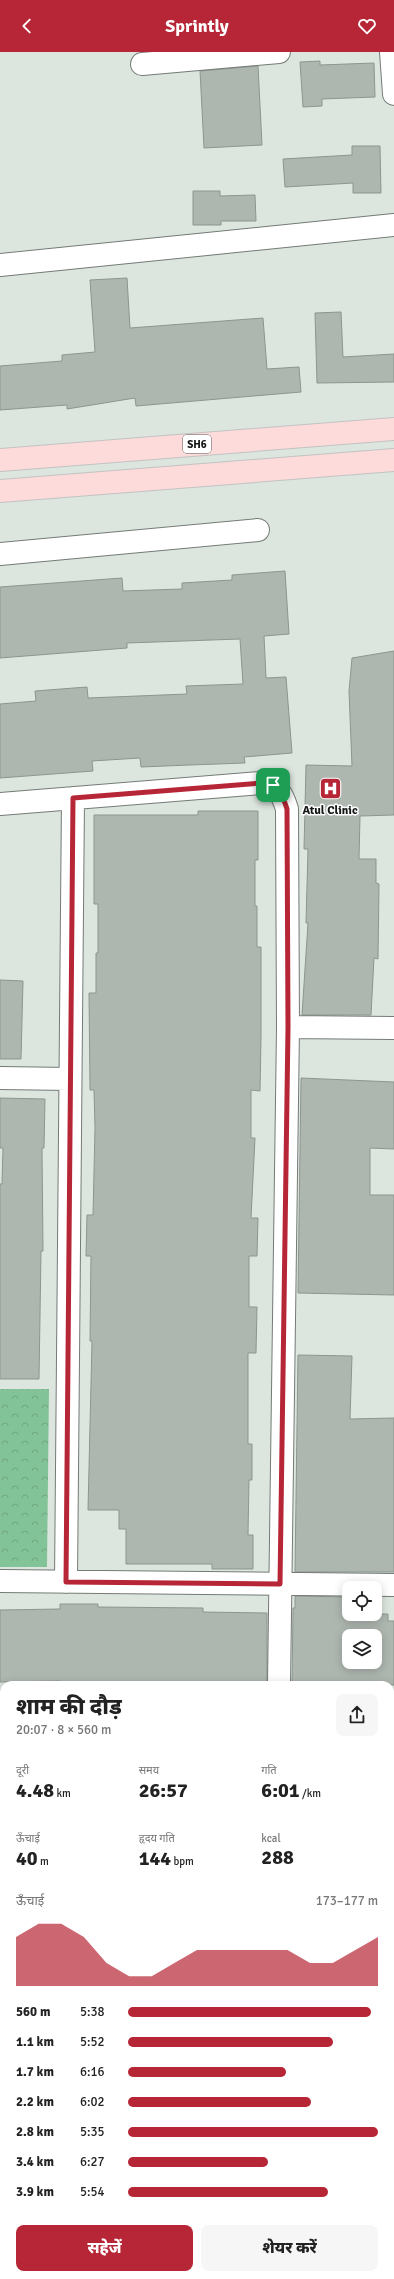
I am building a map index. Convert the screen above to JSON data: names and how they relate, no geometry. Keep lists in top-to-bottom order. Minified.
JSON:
{"streets":{"main road":["SH6"]},"places":{"hospital":["Atul Clinic"]},"page":{"header":"Sprintly","heading":["शाम की दौड़","20:07 · 8 × 560 m"],"stats":[["दूरी","4.48 km"],["समय","26:57"],["गति","6:01 /km"],["ऊँचाई","40 m"],["हृदय गति","144 bpm"],["kcal","288"]],"chart":["ऊँचाई","173–177 m"],"list":[{"name":"560 m","note":"5:38"},{"name":"1.1 km","note":"5:52"},{"name":"1.7 km","note":"6:16"},{"name":"2.2 km","note":"6:02"},{"name":"2.8 km","note":"5:35"},{"name":"3.4 km","note":"6:27"},{"name":"3.9 km","note":"5:54"}],"buttons":["सहेजें","शेयर करें"]}}
